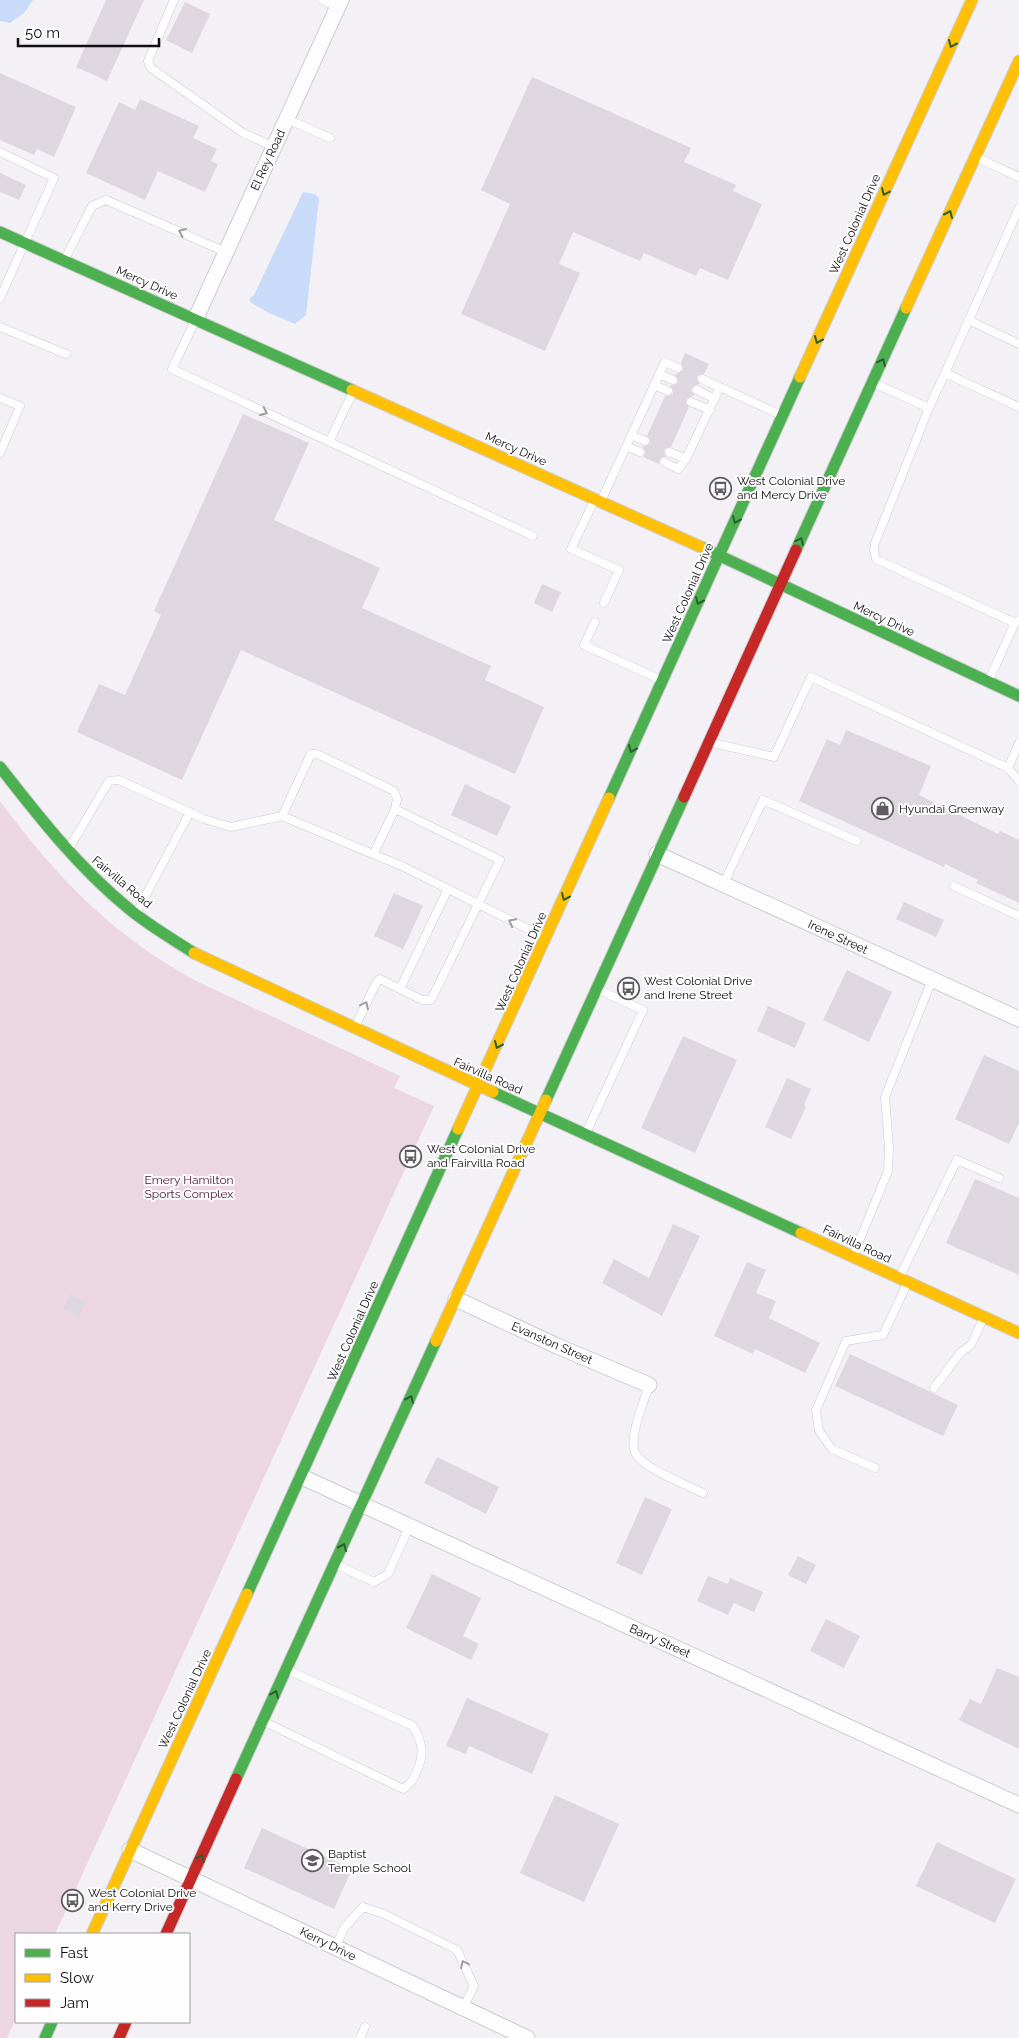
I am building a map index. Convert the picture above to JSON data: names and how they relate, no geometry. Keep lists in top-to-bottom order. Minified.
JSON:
{"streets":{"main road":["West Colonial Drive","Mercy Drive","Fairvilla Road"],"street":["El Rey Road","Irene Street","Evanston Street","Barry Street","Kerry Drive"]},"crossings":[["El Rey Road","Mercy Drive"],["West Colonial Drive","Mercy Drive"],["West Colonial Drive","Fairvilla Road"],["West Colonial Drive","Barry Street"],["West Colonial Drive","Kerry Drive"]],"parks":["Emery Hamilton Sports Complex"],"places":{"bus stop":["West Colonial Drive and Mercy Drive","West Colonial Drive and Irene Street","West Colonial Drive and Fairvilla Road","West Colonial Drive and Kerry Drive"],"shop":["Hyundai Greenway"],"school or university":["Baptist Temple School"]},"legend":["Fast","Slow","Jam"],"scale_bar":"50 m"}
